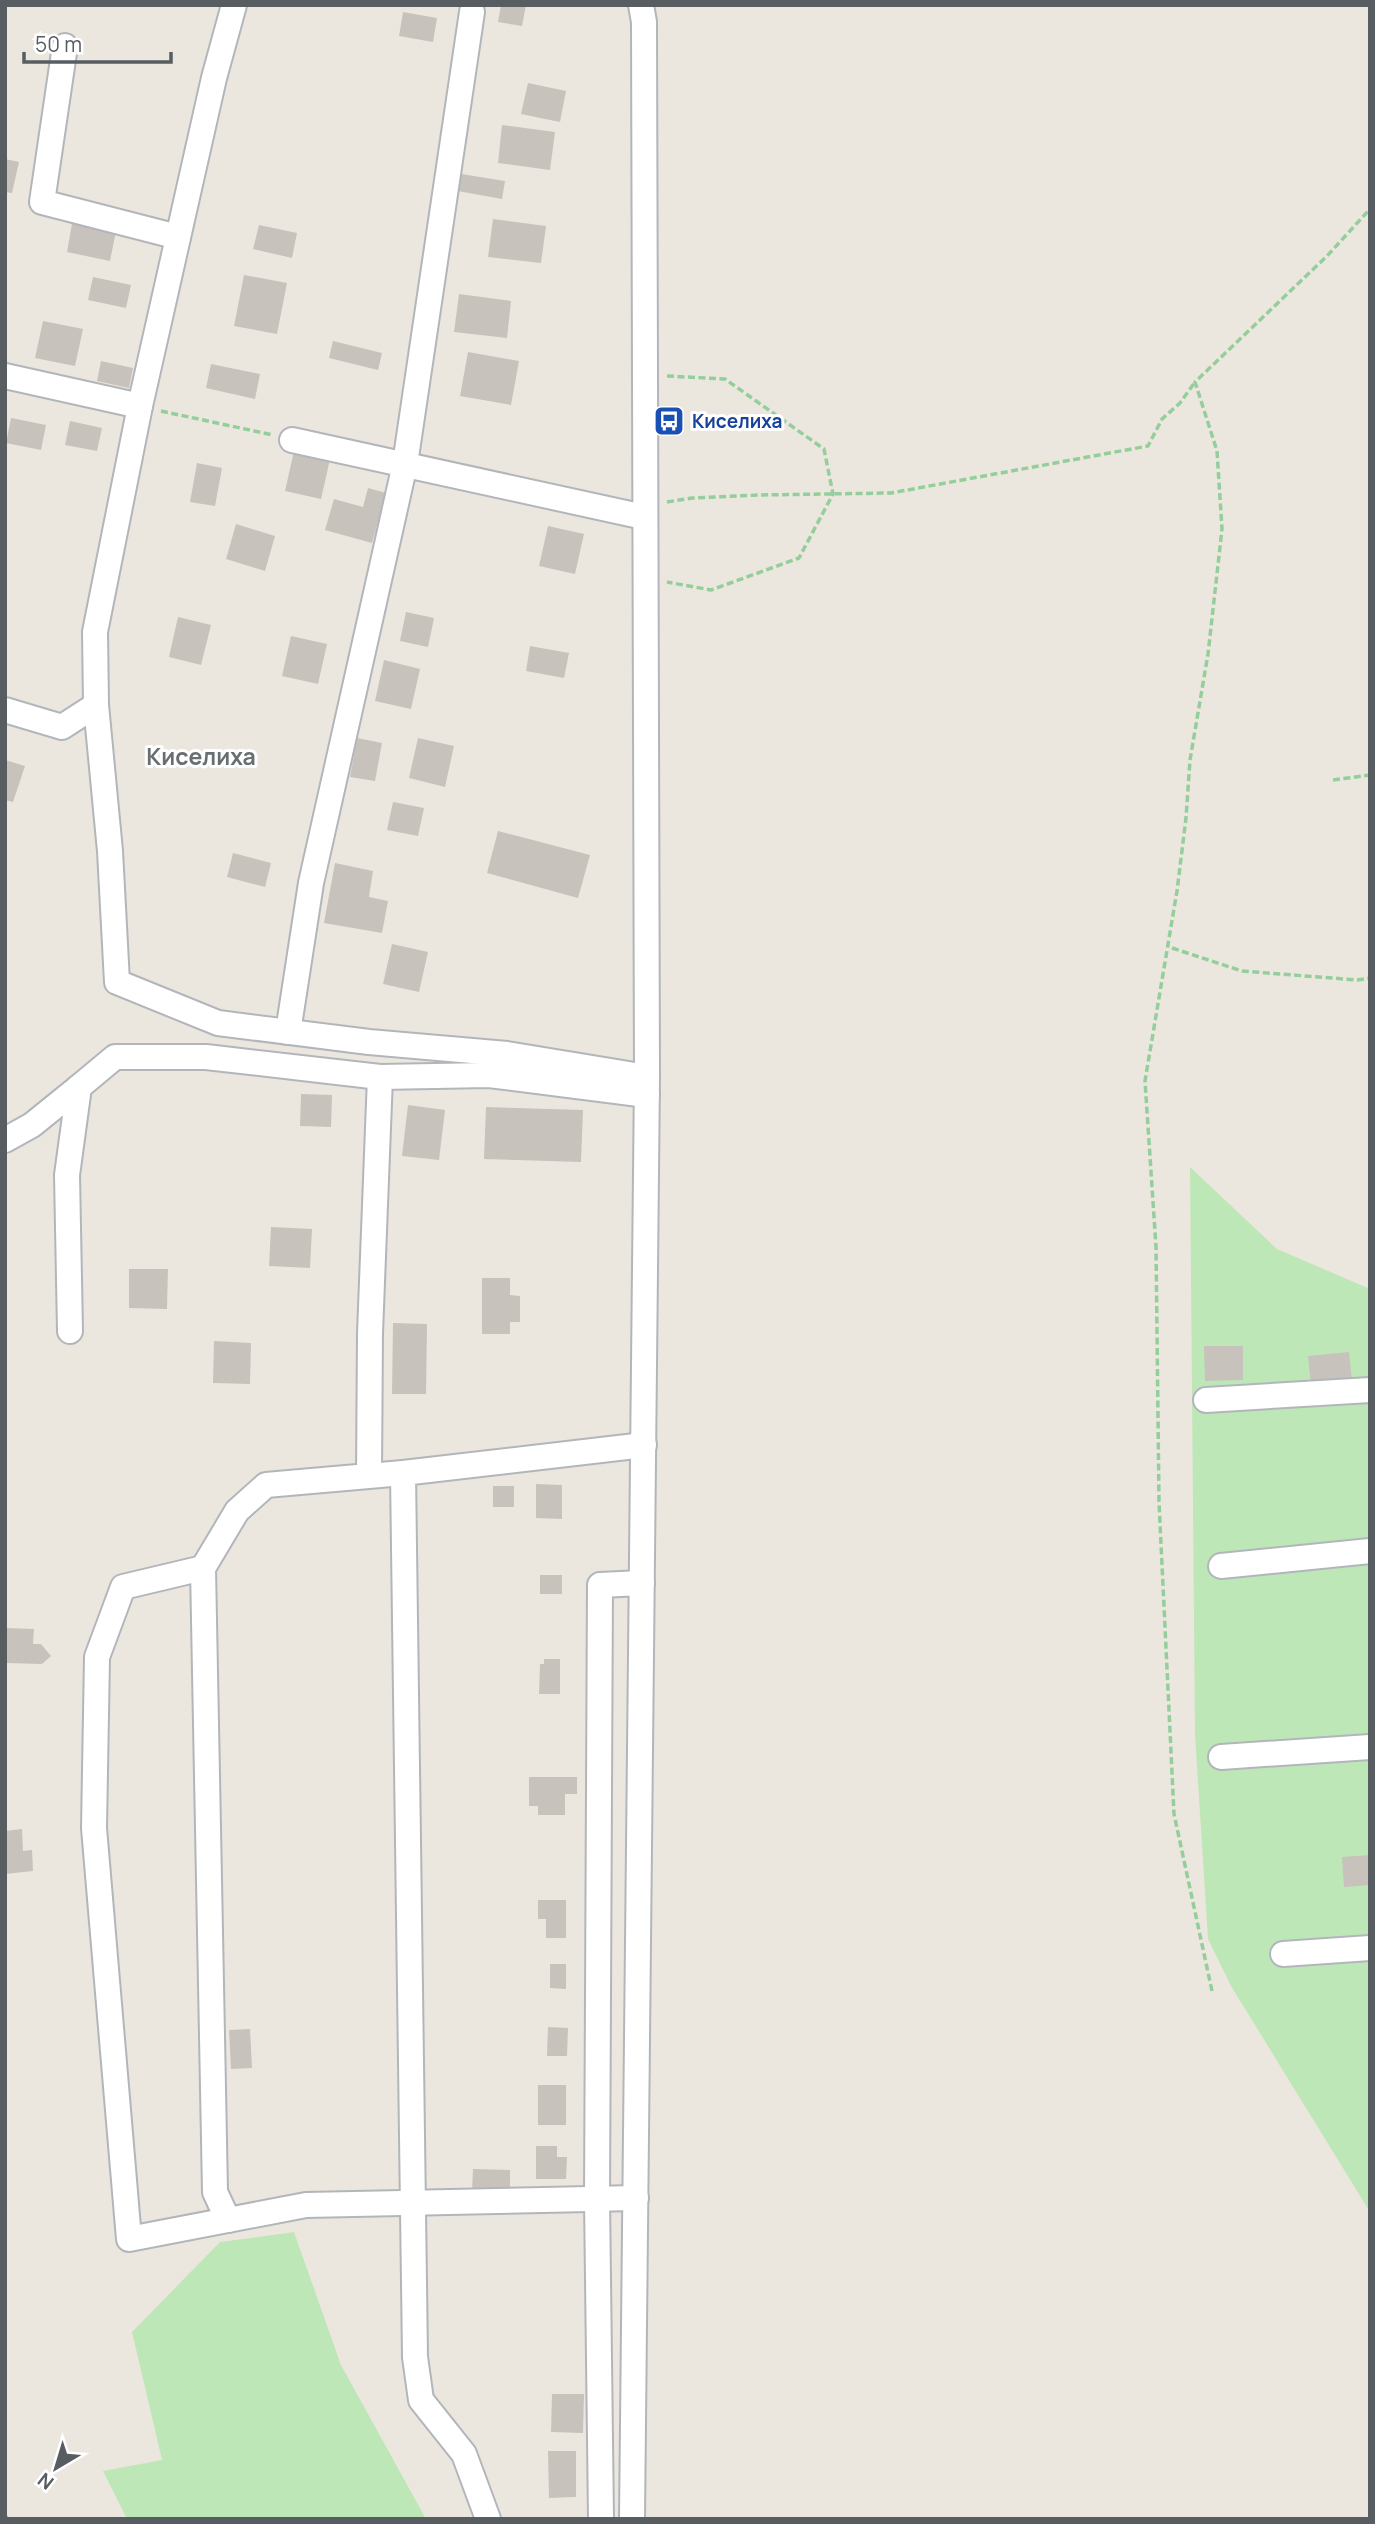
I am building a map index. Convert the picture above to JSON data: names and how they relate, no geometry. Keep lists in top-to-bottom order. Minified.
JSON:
{"districts":["Киселиха"],"places":{"bus stop":["Киселиха"]},"scale_bar":"50 m","north":"bottom left"}
